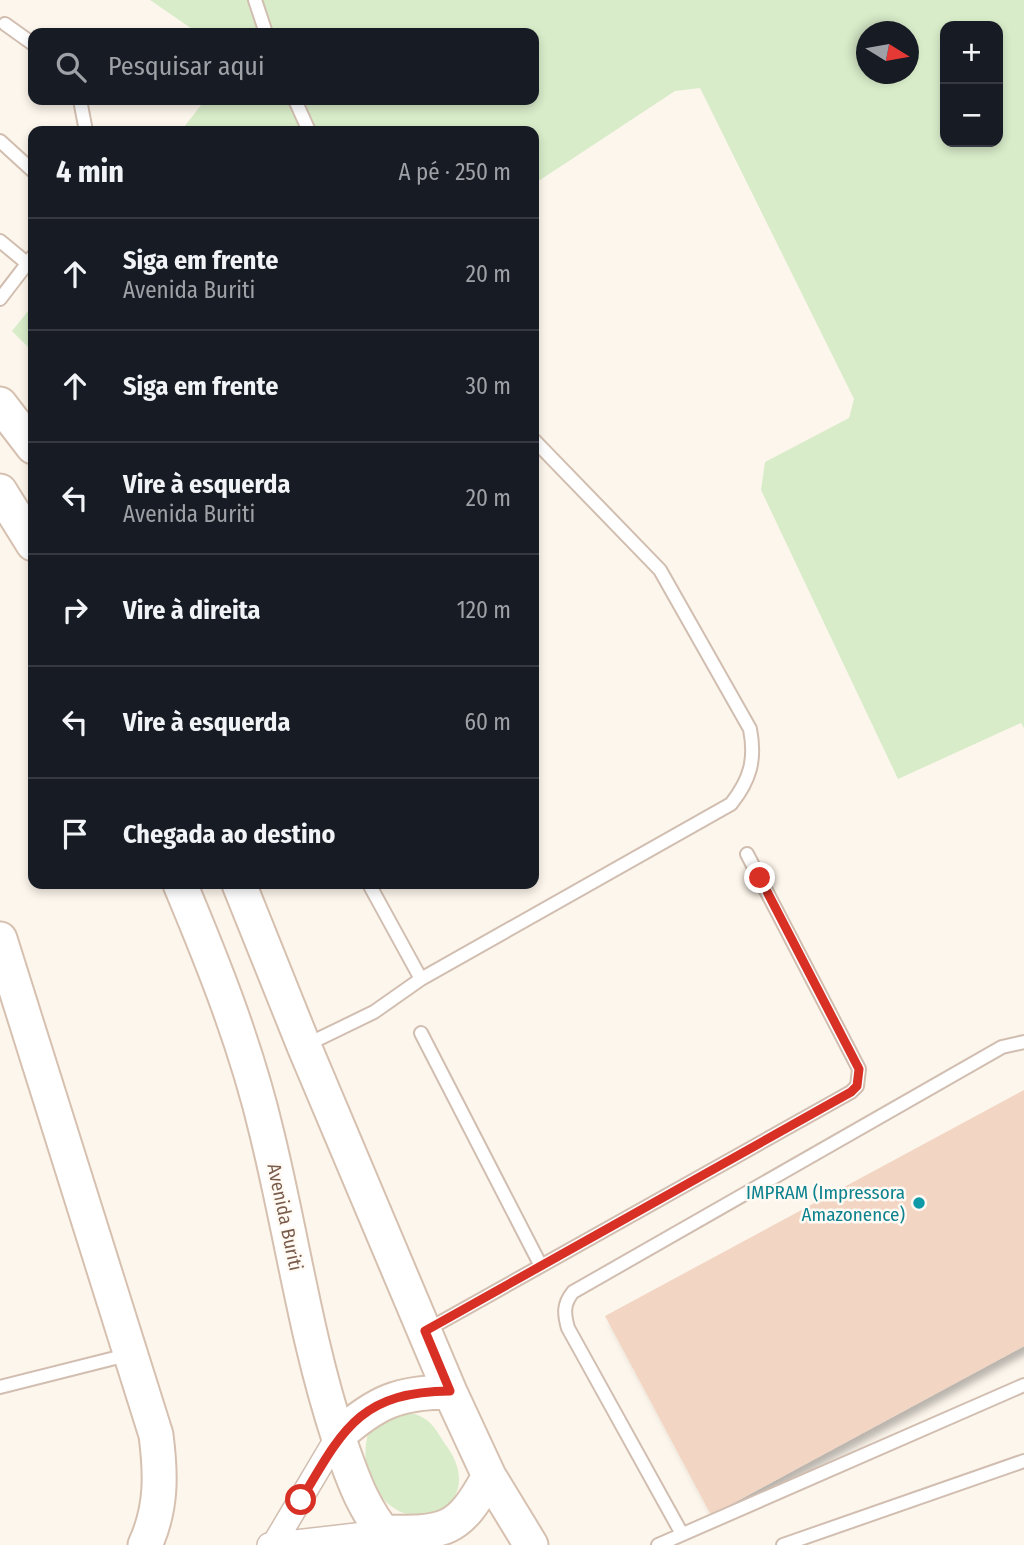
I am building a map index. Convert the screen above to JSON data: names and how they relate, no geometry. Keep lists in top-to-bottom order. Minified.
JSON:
{"streets":{"main road":["Avenida Buriti"]},"places":["IMPRAM (Impressora Amazonence)"],"north":"right","page":{"map_buttons":["+","−"],"search":"Pesquisar aqui","heading":["4 min","A pé · 250 m"],"list":[["Siga em frente","Avenida Buriti","20 m"],["Siga em frente","30 m"],["Vire à esquerda","Avenida Buriti","20 m"],["Vire à direita","120 m"],["Vire à esquerda","60 m"],"Chegada ao destino"]}}
